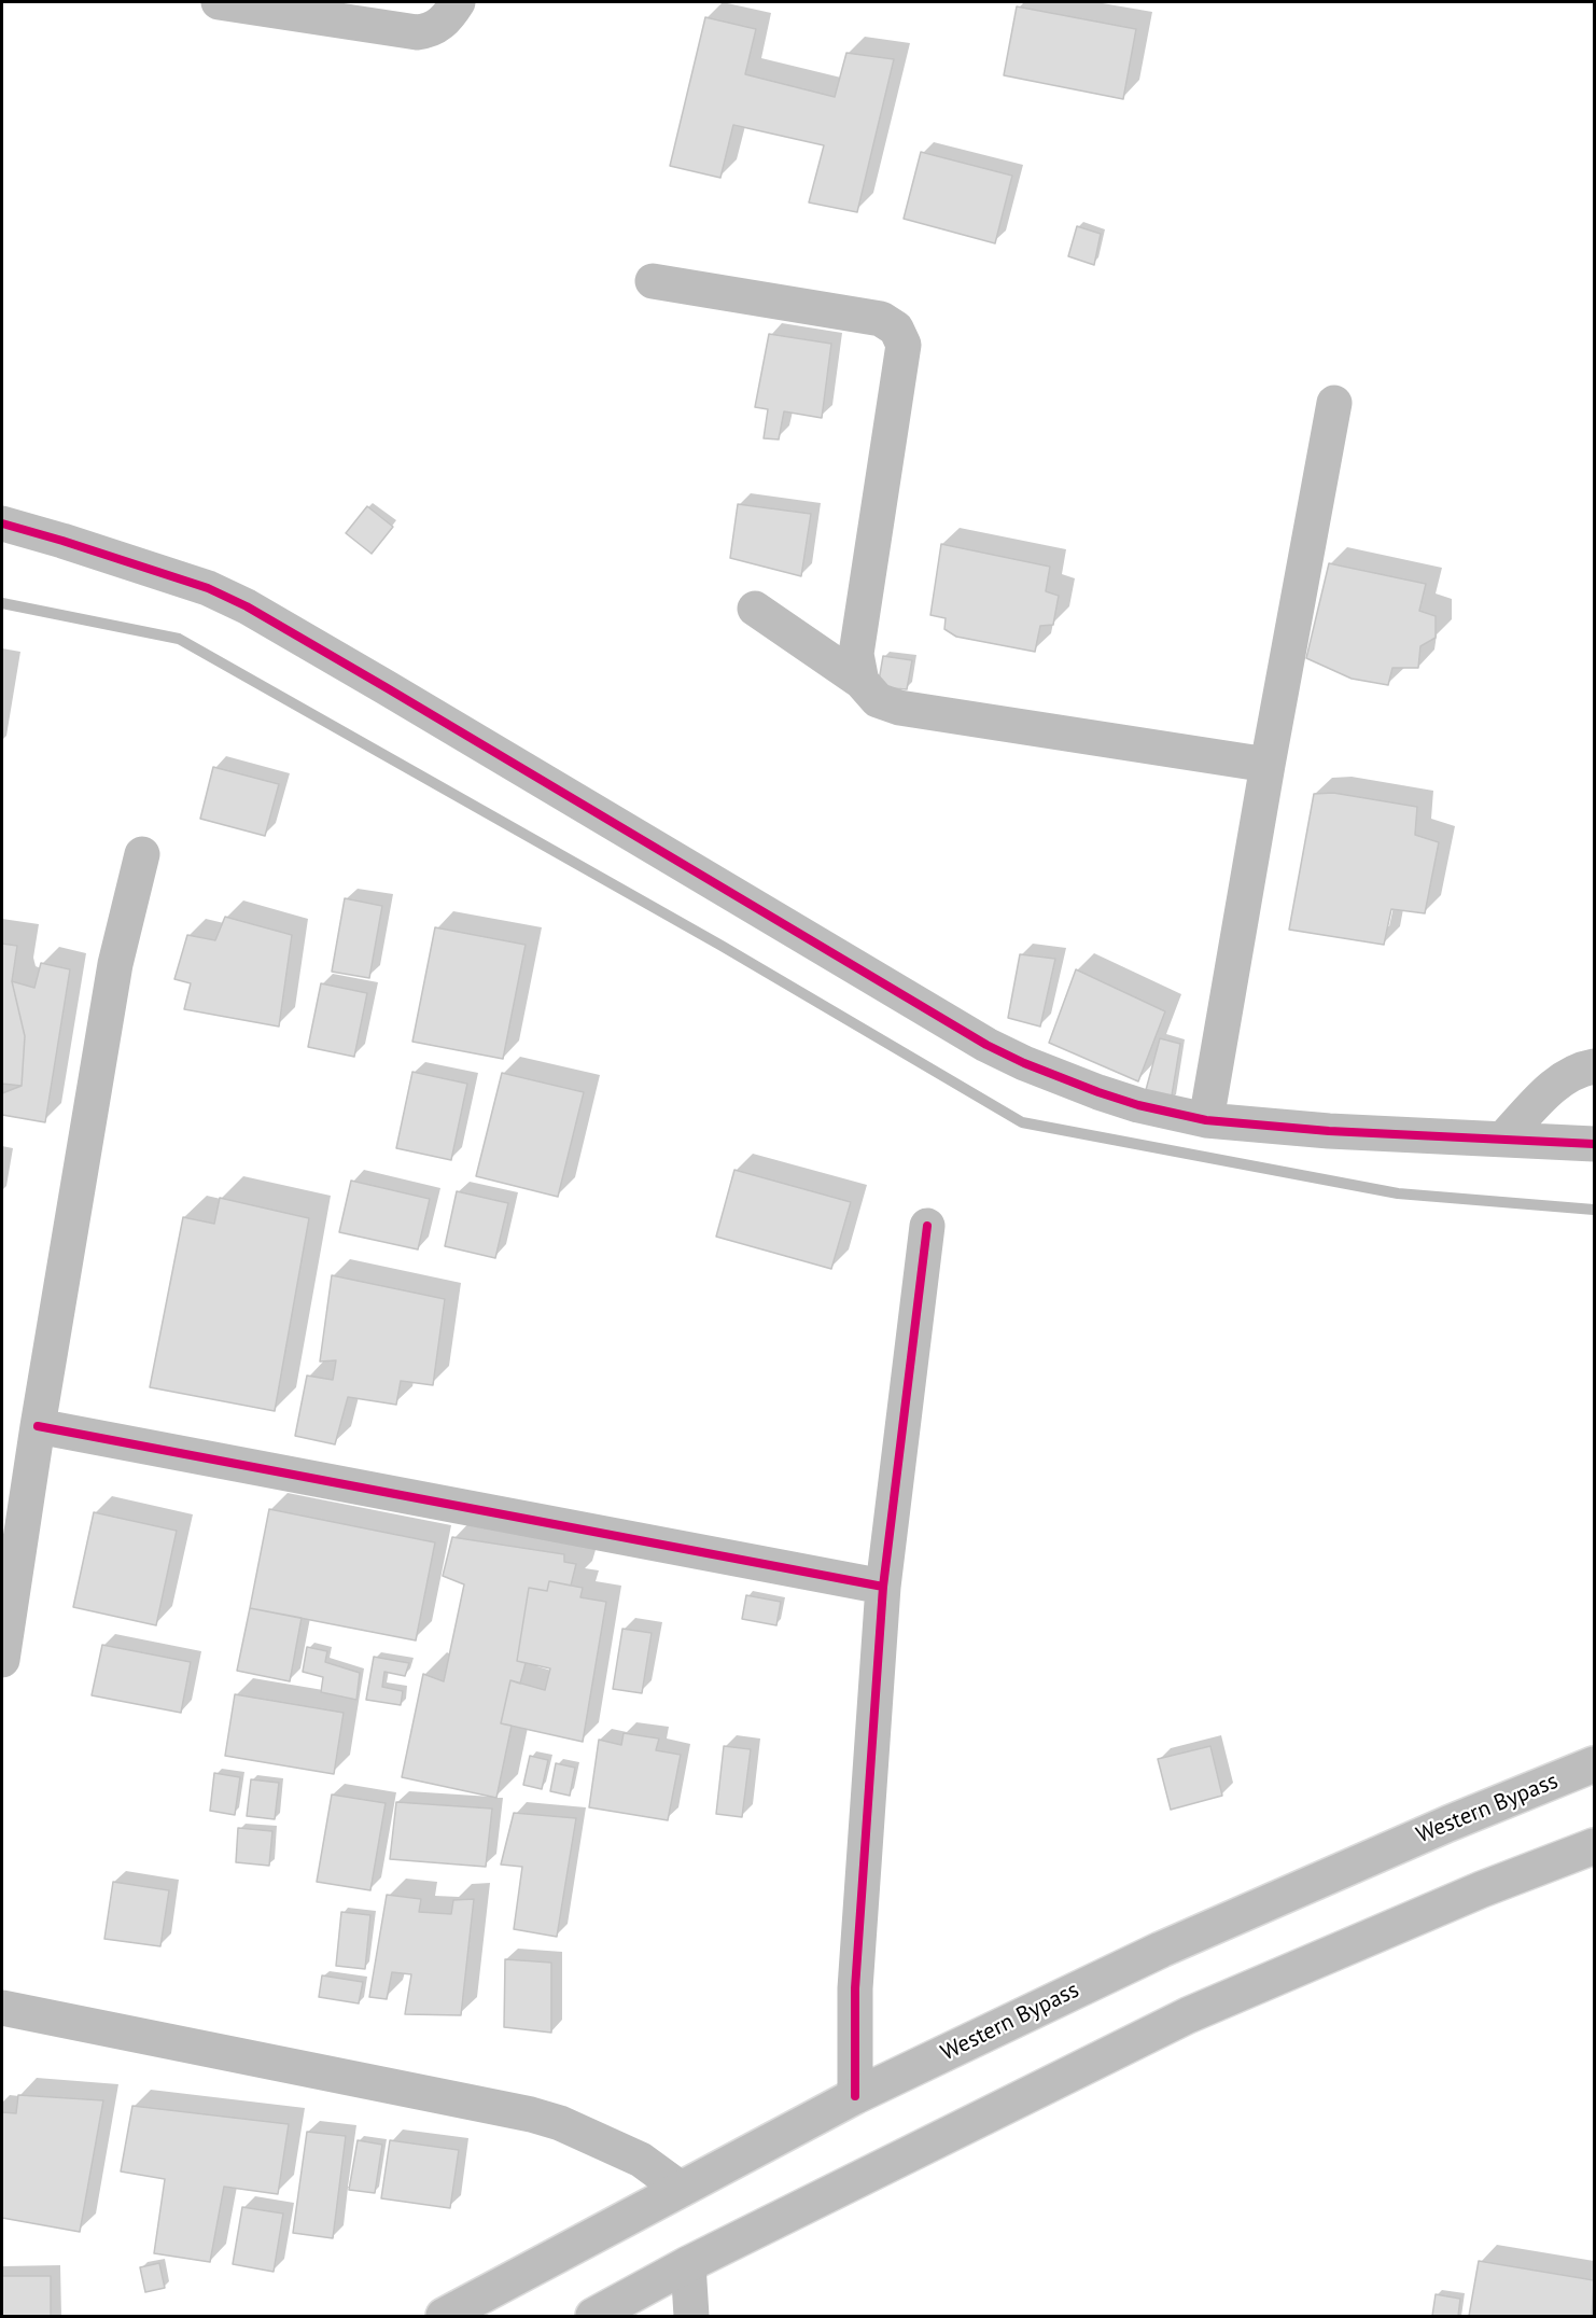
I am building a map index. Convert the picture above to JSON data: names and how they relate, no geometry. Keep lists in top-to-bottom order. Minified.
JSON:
{"streets":{"street":["Western Bypass"]}}
